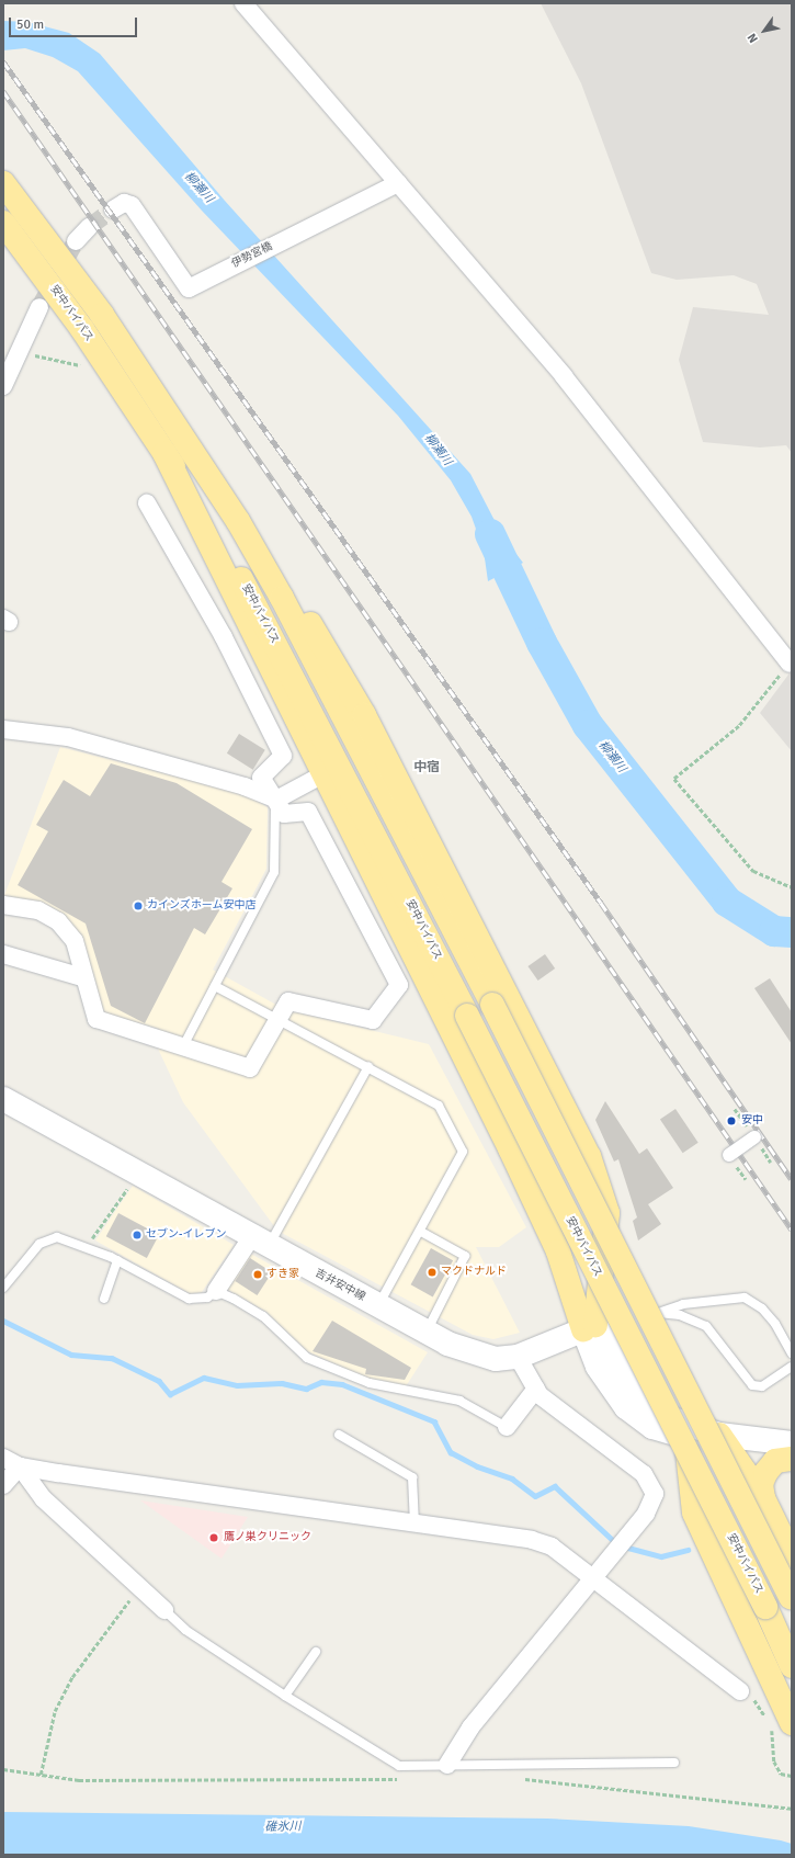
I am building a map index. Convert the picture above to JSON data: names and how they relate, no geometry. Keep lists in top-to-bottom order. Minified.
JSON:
{"streets":{"highway":["安中バイパス"],"main road":["吉井安中線"],"street":["伊勢宮橋"]},"districts":["中宿"],"water":["柳瀬川","碓氷川"],"places":["カインズホーム安中店","安中","セブン-イレブン","マクドナルド","すき家","鷹ノ巣クリニック"],"scale_bar":"50 m","north":"bottom left"}
